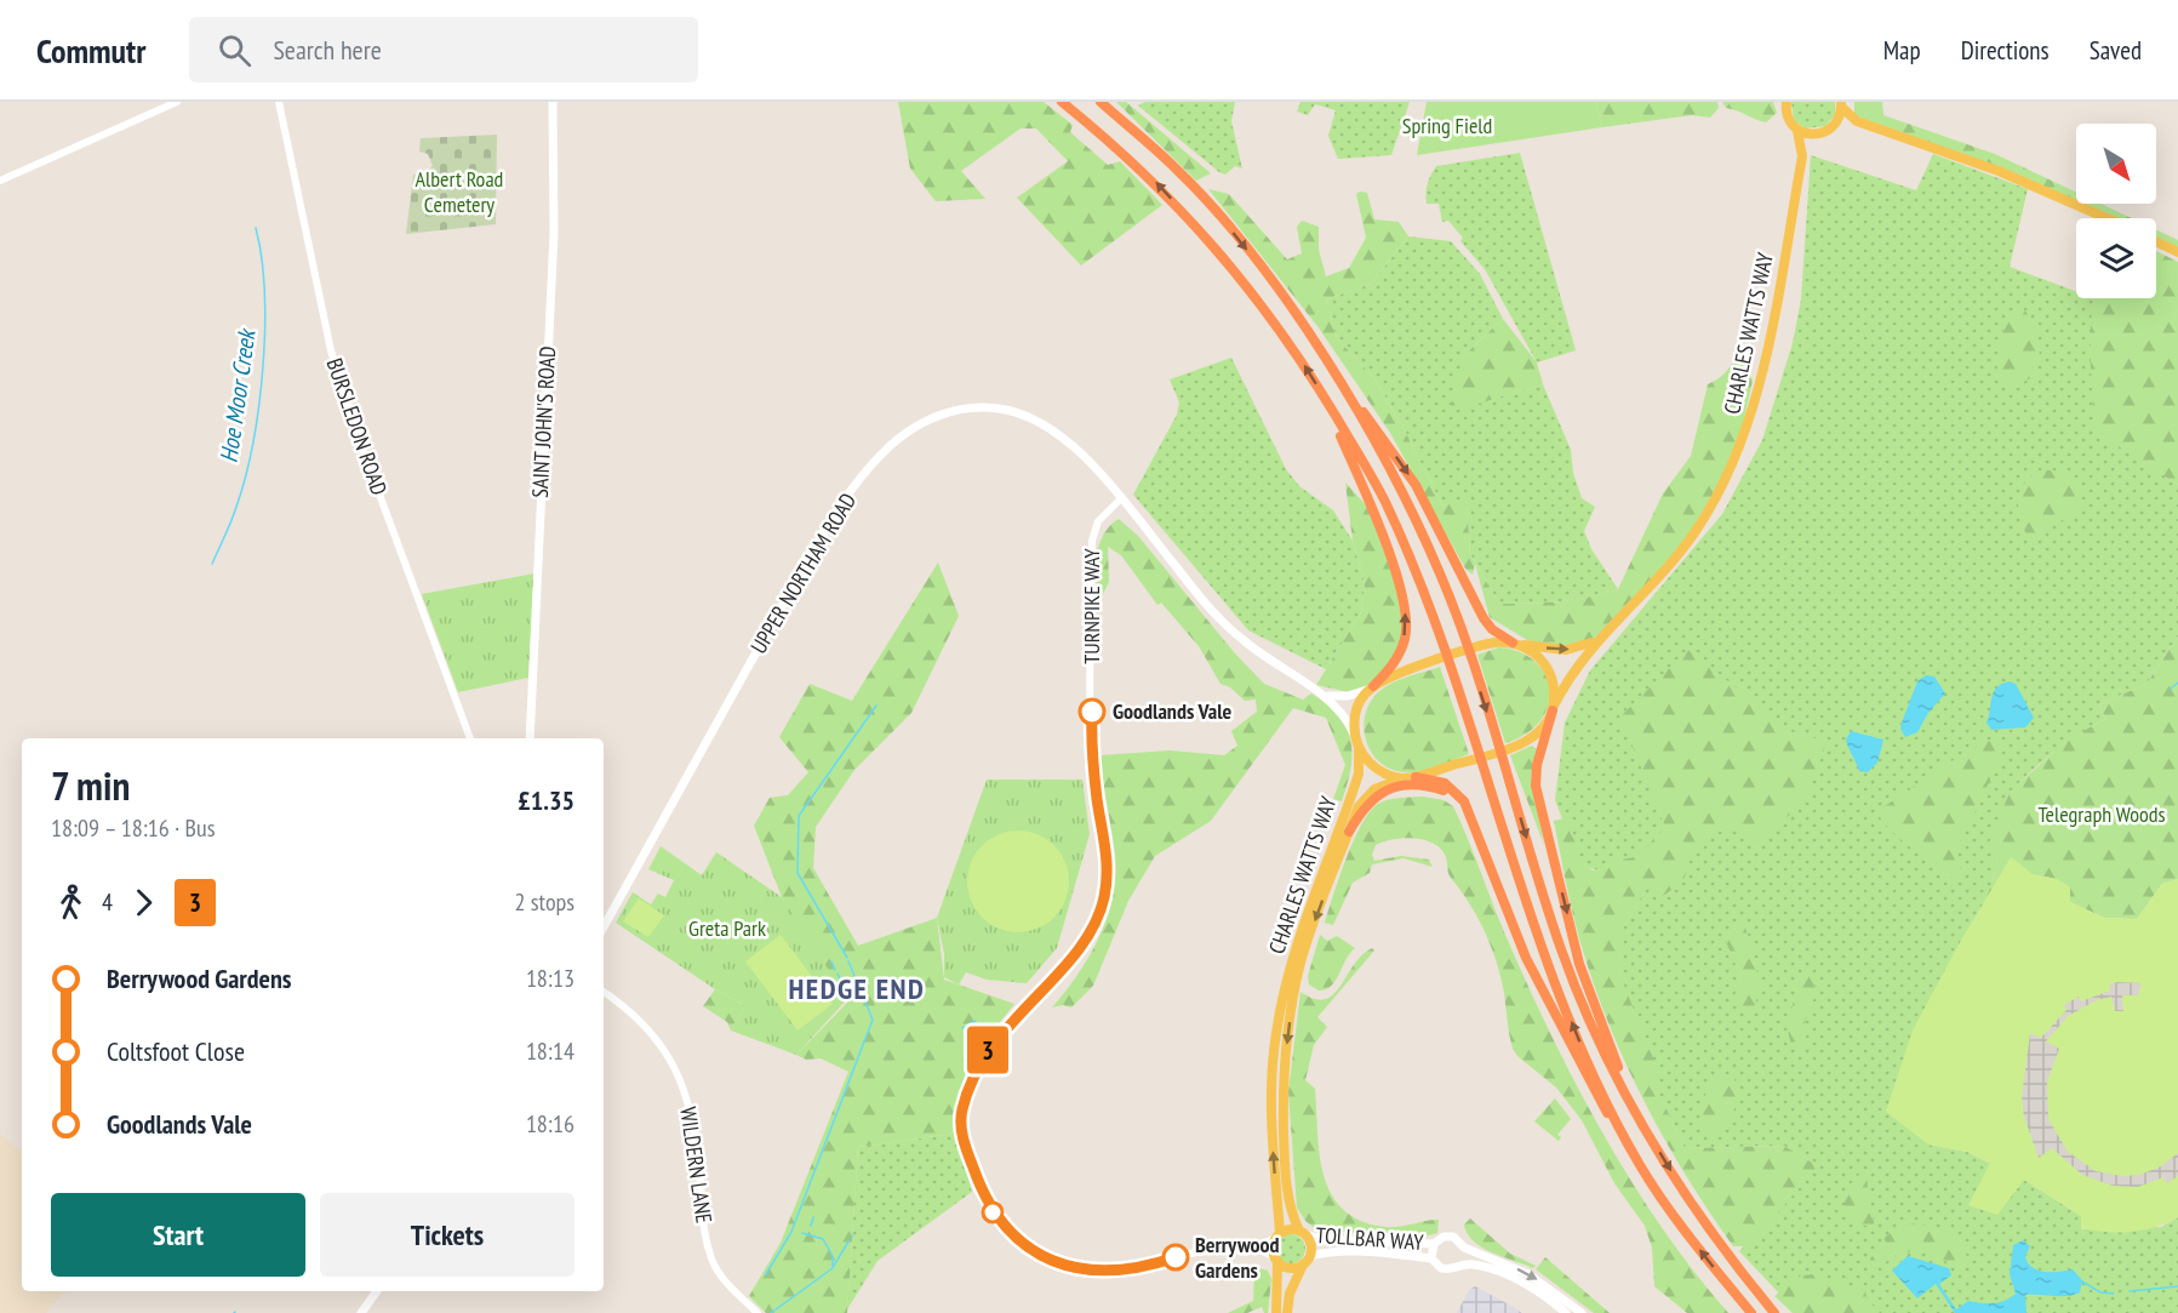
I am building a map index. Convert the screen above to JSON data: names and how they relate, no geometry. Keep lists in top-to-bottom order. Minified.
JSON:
{"streets":{"main road":["CHARLES WATTS WAY","SAINT JOHN'S ROAD","UPPER NORTHAM ROAD","TOLLBAR WAY"],"street":["BURSLEDON ROAD","TURNPIKE WAY","WILDERN LANE"]},"crossings":[["CHARLES WATTS WAY","TURNPIKE WAY"],["CHARLES WATTS WAY","TOLLBAR WAY"],["UPPER NORTHAM ROAD","TURNPIKE WAY"],["TURNPIKE WAY","TOLLBAR WAY"]],"districts":["HEDGE END"],"water":["Hoe Moor Creek"],"parks":["Spring Field","Albert Road Cemetery","Telegraph Woods","Greta Park"],"places":["Goodlands Vale","Berrywood Gardens"],"lines":["bus line 3"],"north":"bottom right","page":{"header":"Commutr","search":"Search here","nav":["Map","Directions","Saved"],"on_map":"3","heading":["7 min","18:09 – 18:16 · Bus","£1.35"],"legs":["4","3","2 stops"],"list":[{"name":"Berrywood Gardens","value":"18:13"},{"name":"Coltsfoot Close","value":"18:14"},{"name":"Goodlands Vale","value":"18:16"}],"buttons":["Start","Tickets"]}}
